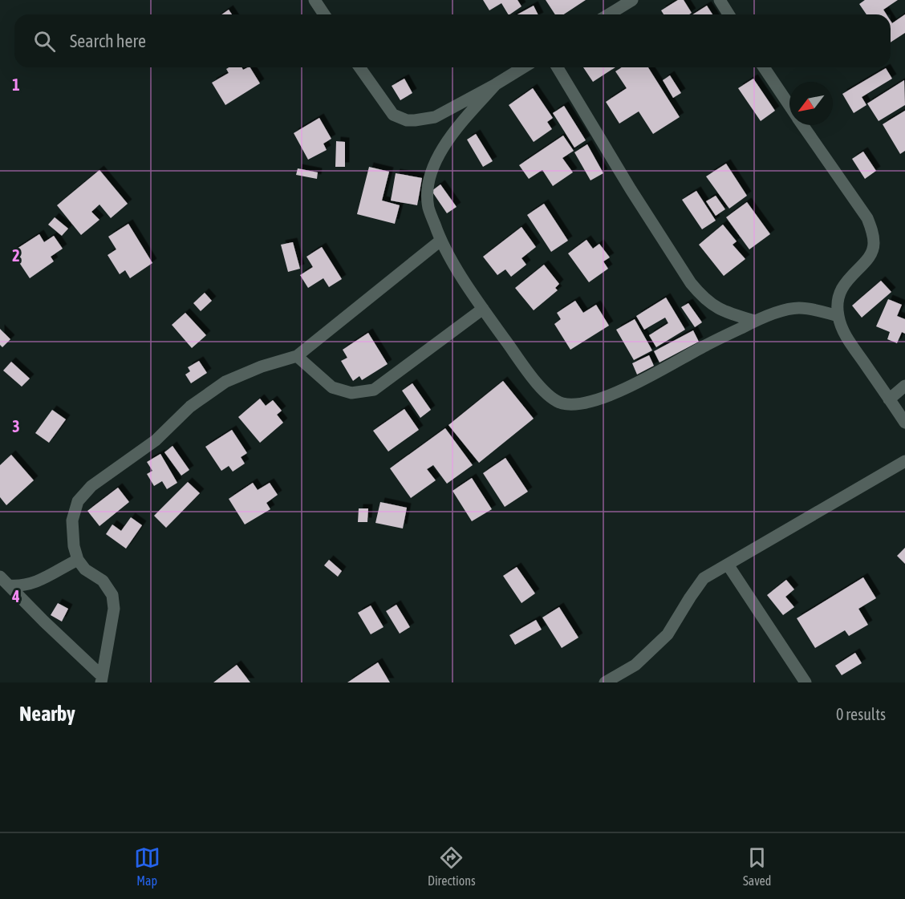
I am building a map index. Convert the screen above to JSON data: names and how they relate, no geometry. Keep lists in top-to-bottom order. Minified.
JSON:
{"north":"bottom left","page":{"search":"Search here","heading":["Nearby","0 results"],"nav":["Map","Directions","Saved"]},"grid":{"rows":["1","2","3","4"]}}
